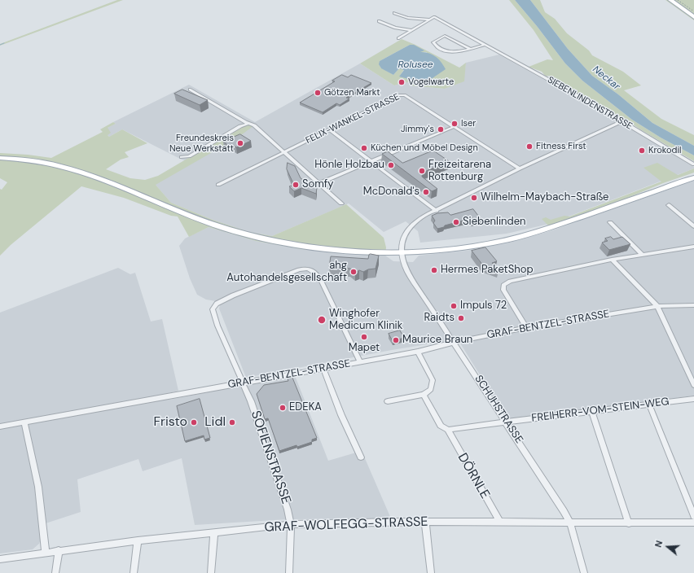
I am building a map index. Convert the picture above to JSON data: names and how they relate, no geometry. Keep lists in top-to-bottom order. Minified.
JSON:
{"streets":{"street":["SIEBENLINDENSTRASSE","FELIX-WANKEL-STRASSE","GRAF-BENTZEL-STRASSE","SCHUHSTRASSE","FREIHERR-VOM-STEIN-WEG","SOFIENSTRASSE","DÖRNLE","GRAF-WOLFEGG-STRASSE"]},"crossings":[["GRAF-BENTZEL-STRASSE","SCHUHSTRASSE"],["GRAF-BENTZEL-STRASSE","SOFIENSTRASSE"],["SCHUHSTRASSE","FREIHERR-VOM-STEIN-WEG"],["SCHUHSTRASSE","GRAF-WOLFEGG-STRASSE"],["SOFIENSTRASSE","GRAF-WOLFEGG-STRASSE"],["DÖRNLE","GRAF-WOLFEGG-STRASSE"]],"water":["Rolusee","Neckar"],"places":["Vogelwarte","Götzen Markt","Iser","Jimmy's","Freundeskreis Neue Werkstatt","Fitness First","Küchen und Möbel Design","Krokodil","Hönle Holzbau","Freizeitarena Rottenburg","Somfy","McDonald's","Wilhelm-Maybach-Straße","Siebenlinden","Hermes PaketShop","ahg Autohandelsgesellschaft","Impuls 72","Raidts","Winghofer Medicum Klinik","Mapet","Maurice Braun","EDEKA","Fristo","Lidl"],"north":"left"}
